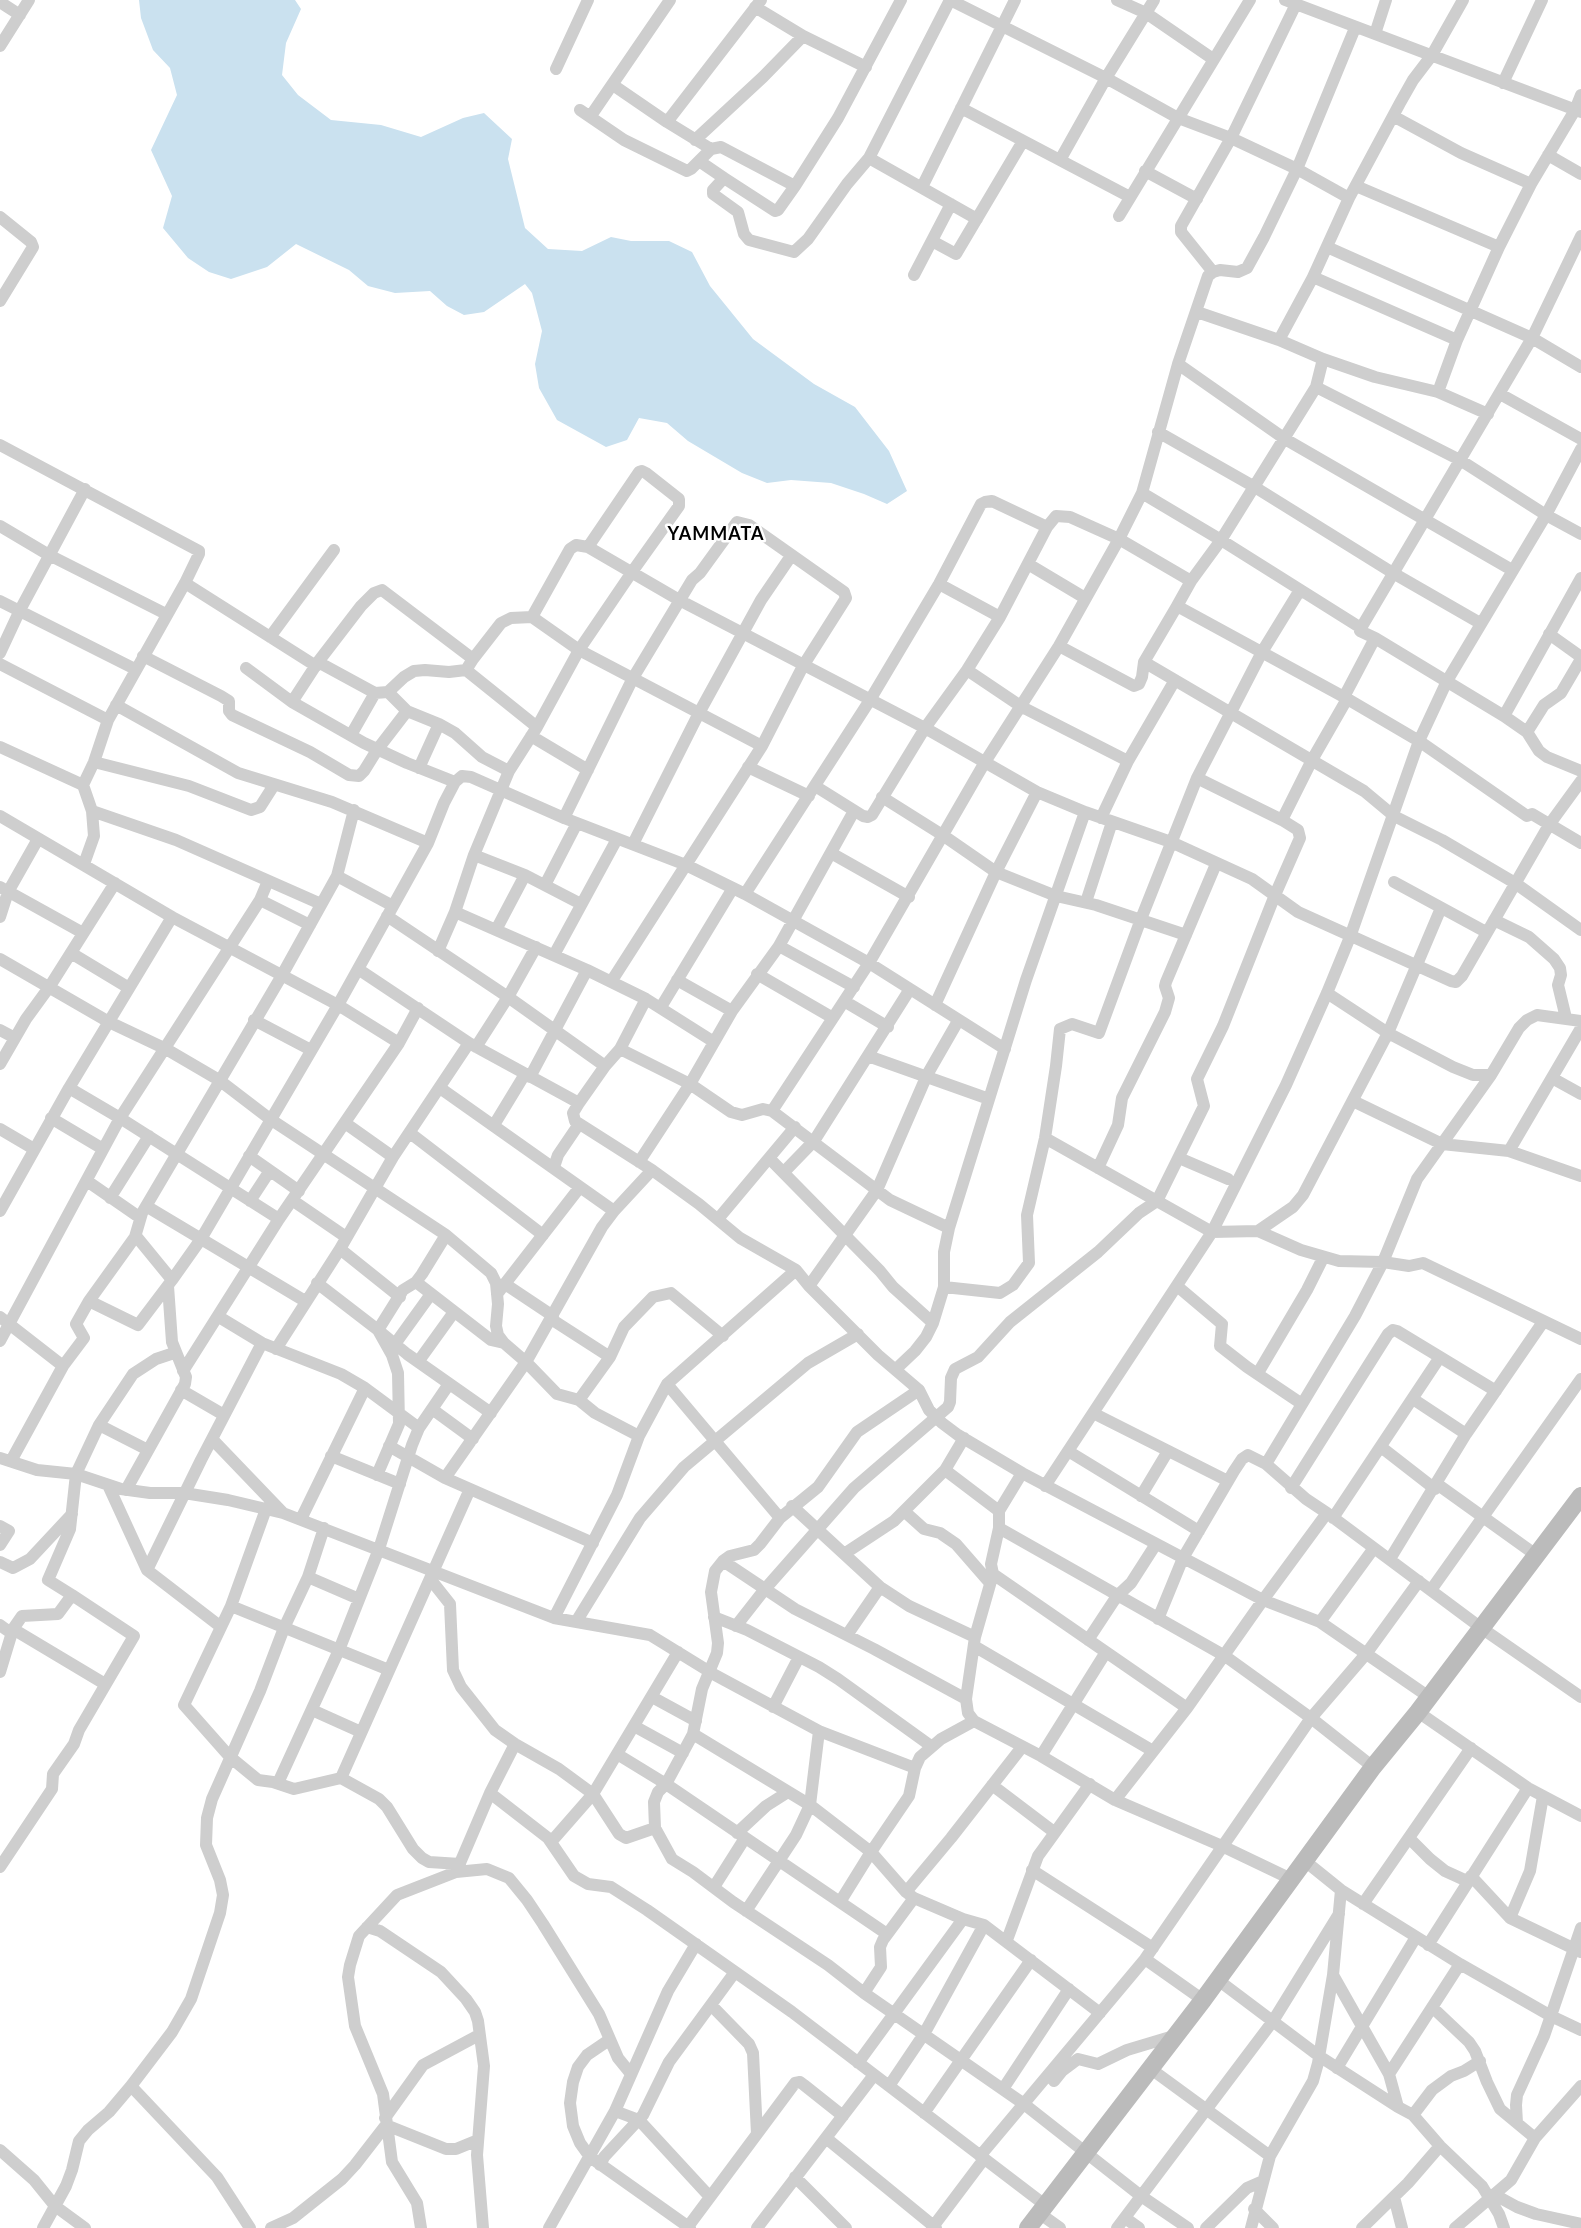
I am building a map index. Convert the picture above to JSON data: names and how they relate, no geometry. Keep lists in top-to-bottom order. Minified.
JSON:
{"districts":["YAMMATA"]}
